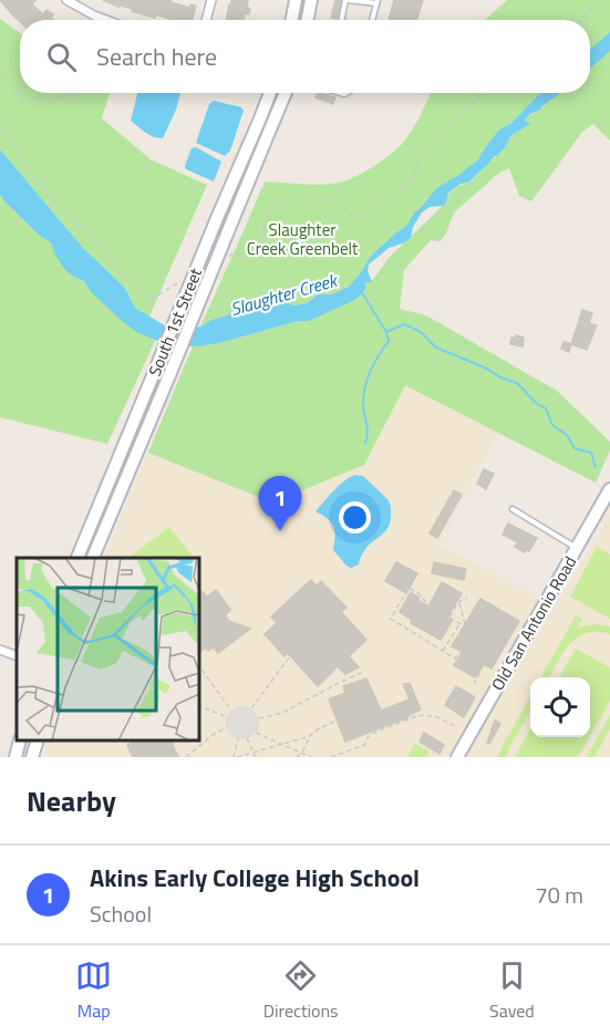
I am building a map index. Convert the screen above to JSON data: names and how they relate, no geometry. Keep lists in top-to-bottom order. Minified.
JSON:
{"streets":{"main road":["South 1st Street","Old San Antonio Road"]},"water":["Slaughter Creek"],"parks":["Slaughter Creek Greenbelt"],"page":{"search":"Search here","pins":"1","heading":"Nearby","list":[{"mark":"1","name":"Akins Early College High School","note":"School","value":"70 m"}],"nav":["Map","Directions","Saved"]}}
